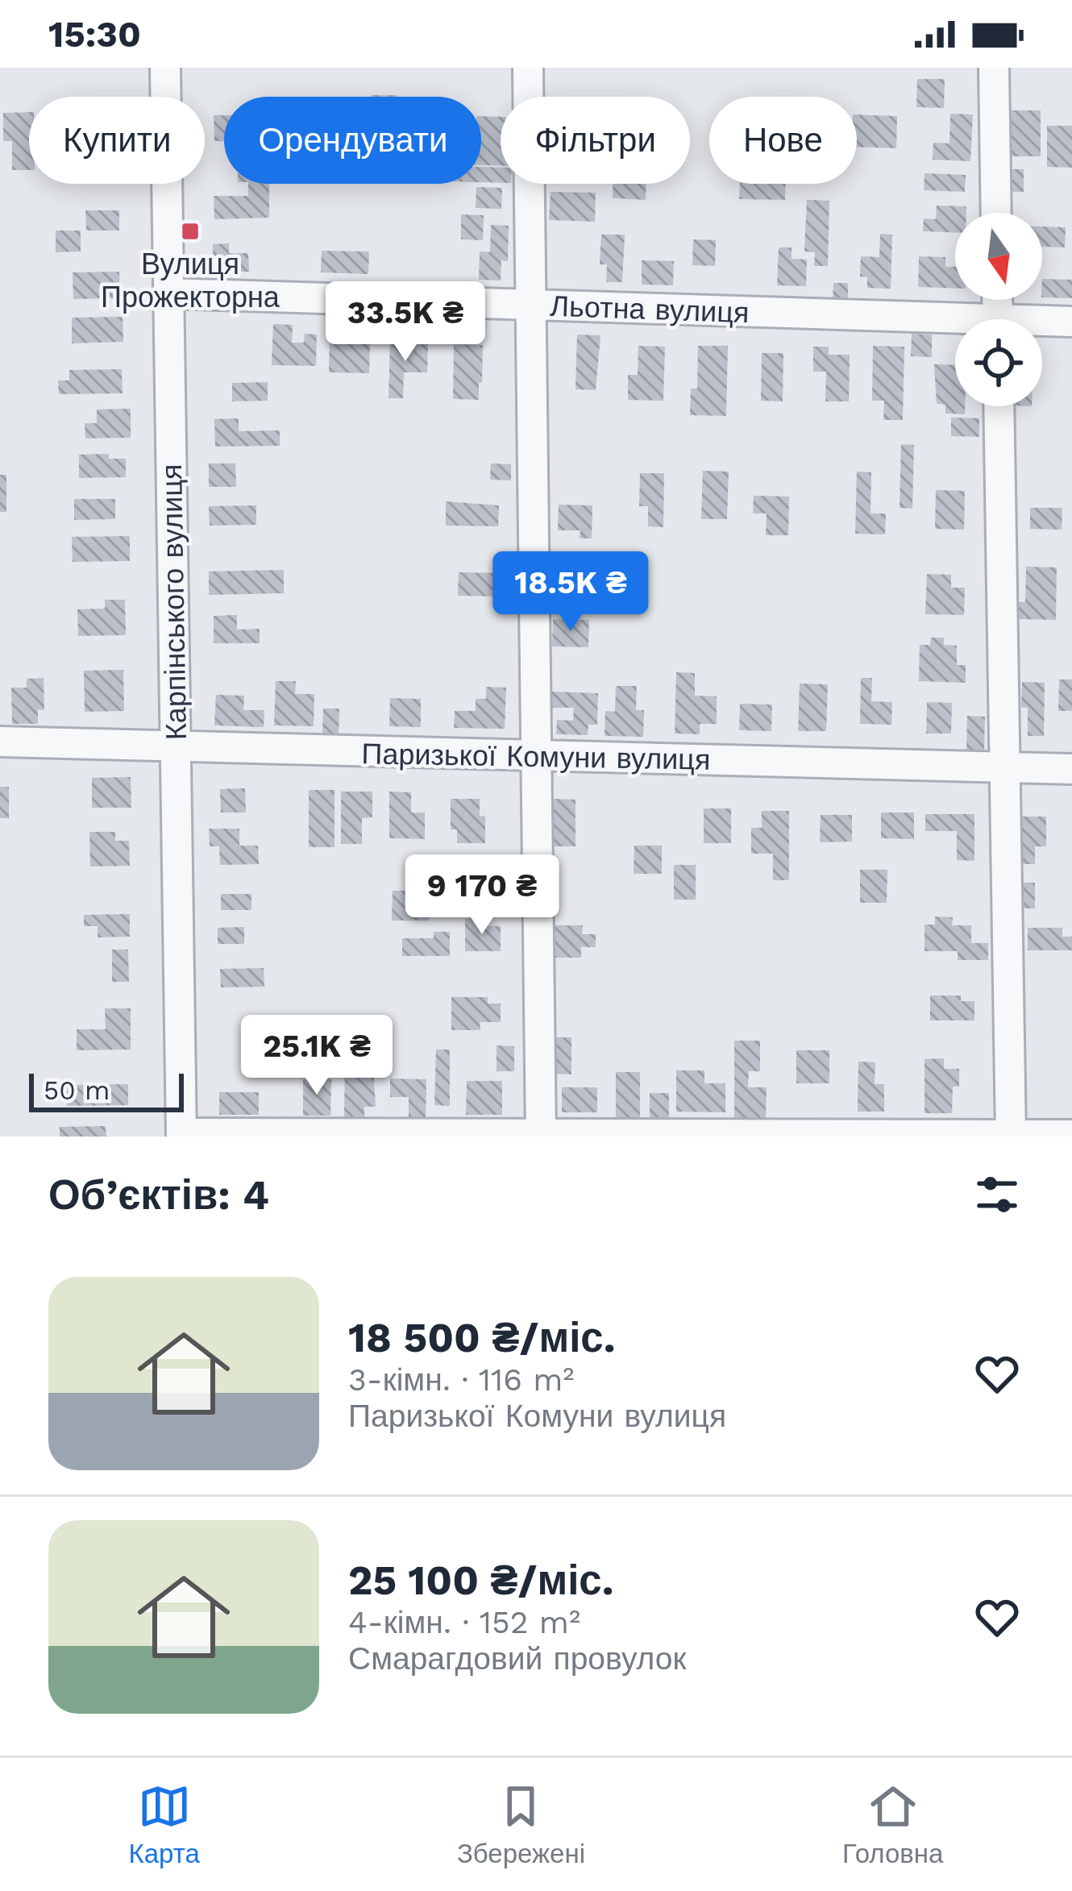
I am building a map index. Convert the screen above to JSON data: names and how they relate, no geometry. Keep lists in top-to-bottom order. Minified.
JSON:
{"streets":{"street":["Льотна вулиця","Карпінського вулиця","Паризької Комуни вулиця"]},"crossings":[["Льотна вулиця","Карпінського вулиця"],["Карпінського вулиця","Паризької Комуни вулиця"]],"places":{"transit":["Вулиця Прожекторна"]},"scale_bar":"50 m","north":"bottom","page":{"status":"15:30","chip":["Купити","Орендувати","Фільтри","Нове"],"price":["33.5K ₴","18.5K ₴","9 170 ₴","25.1K ₴"],"scale":"50 m","heading":"Об’єктів: 4","list":[{"name":"18 500 ₴/міс.","note":"3-кімн. · 116 m² · Паризької Комуни вулиця"},{"name":"25 100 ₴/міс.","note":"4-кімн. · 152 m² · Смарагдовий провулок"}],"tabs":["Карта","Збережені","Головна"]}}
